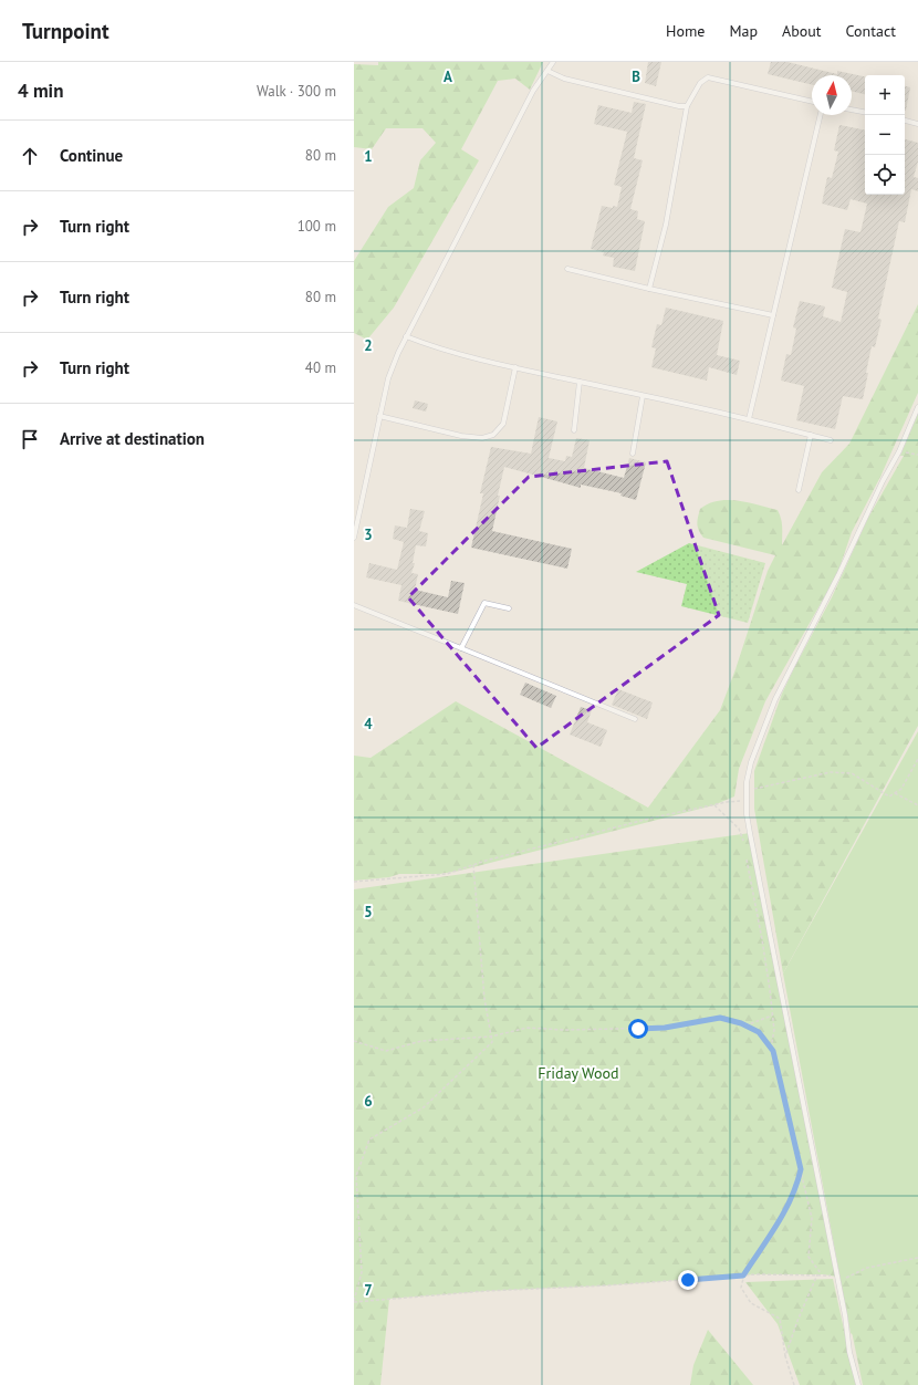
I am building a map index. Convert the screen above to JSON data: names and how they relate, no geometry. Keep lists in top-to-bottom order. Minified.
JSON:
{"parks":["Friday Wood"],"north":"top","page":{"header":"Turnpoint","nav":["Home","Map","About","Contact"],"heading":["4 min","Walk · 300 m"],"map_buttons":["+","−"],"list":[["Continue","80 m"],["Turn right","100 m"],["Turn right","80 m"],["Turn right","40 m"],"Arrive at destination"]},"grid":{"columns":["A","B"],"rows":["1","2","3","4","5","6","7"]}}
